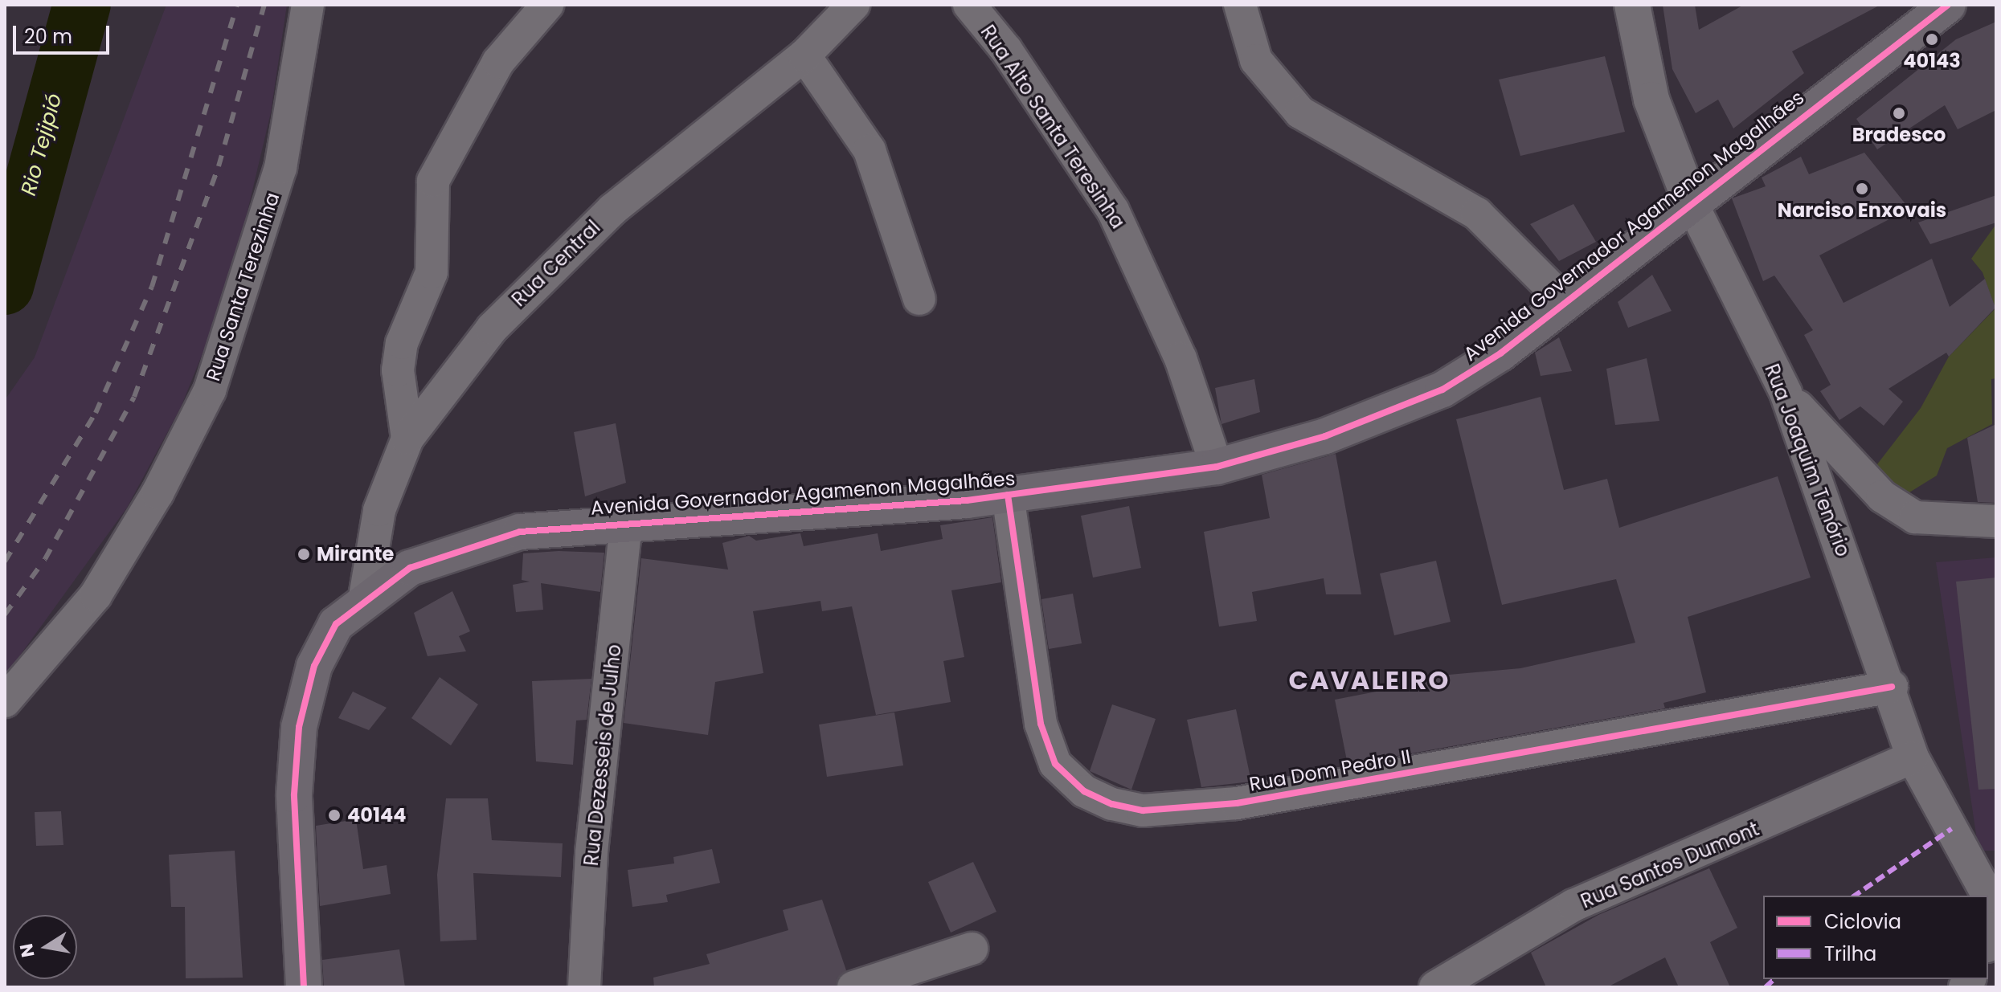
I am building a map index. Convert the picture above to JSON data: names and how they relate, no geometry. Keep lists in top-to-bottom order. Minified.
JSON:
{"streets":{"main road":["Avenida Governador Agamenon Magalhães"],"street":["Rua Alto Santa Teresinha","Rua Central","Rua Santa Terezinha","Rua Joaquim Tenório","Rua Dezesseis de Julho","Rua Dom Pedro II","Rua Santos Dumont"]},"crossings":[["Rua Alto Santa Teresinha","Avenida Governador Agamenon Magalhães"],["Avenida Governador Agamenon Magalhães","Rua Central"],["Avenida Governador Agamenon Magalhães","Rua Joaquim Tenório"],["Avenida Governador Agamenon Magalhães","Rua Dezesseis de Julho"],["Avenida Governador Agamenon Magalhães","Rua Dom Pedro II"],["Rua Joaquim Tenório","Rua Dom Pedro II"],["Rua Joaquim Tenório","Rua Santos Dumont"]],"districts":["CAVALEIRO"],"water":["Rio Tejipió"],"places":["40143","Bradesco","Narciso Enxovais","Mirante","40144"],"legend":["Ciclovia","Trilha"],"scale_bar":"20 m","north":"left"}
